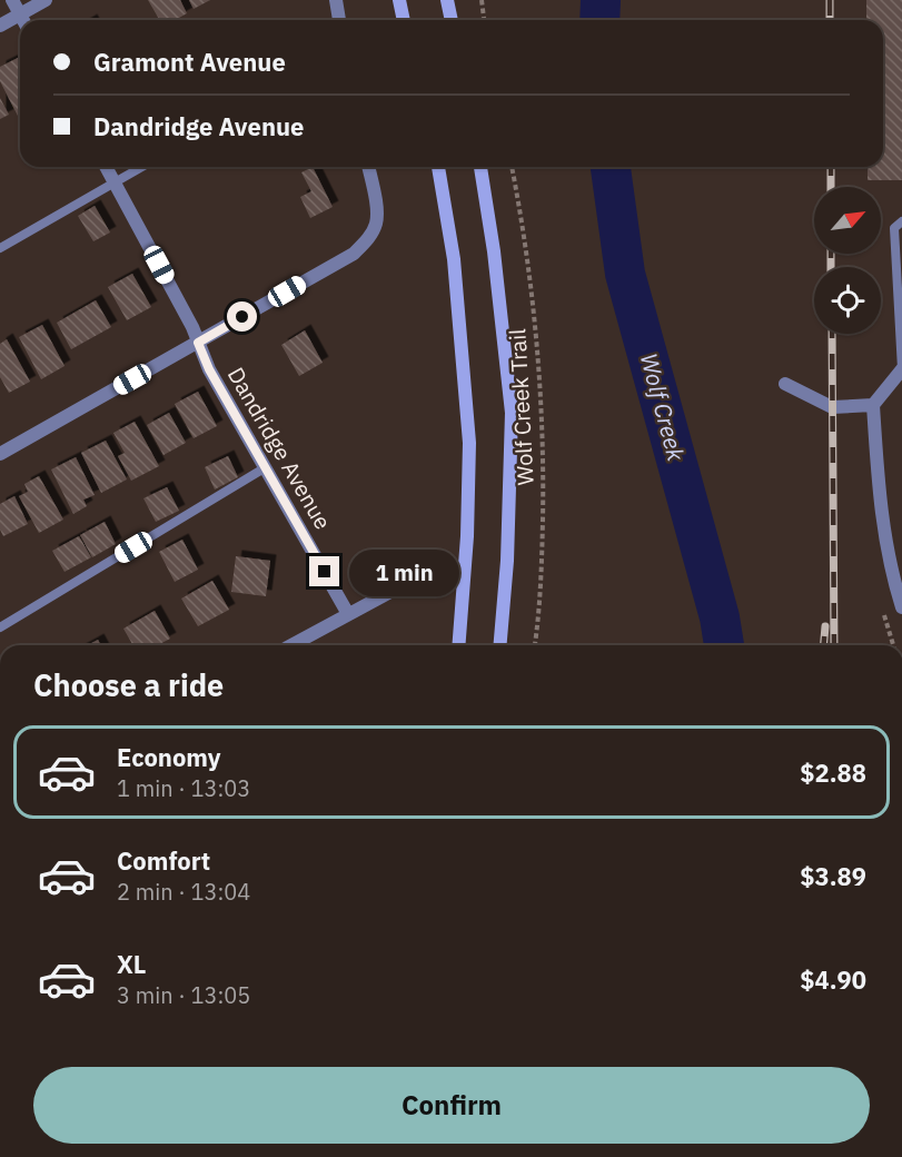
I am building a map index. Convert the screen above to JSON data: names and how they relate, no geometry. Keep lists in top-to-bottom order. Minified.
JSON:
{"streets":{"street":["Dandridge Avenue"],"path":["Wolf Creek Trail"]},"water":["Wolf Creek"],"north":"top right","page":{"banner":["Gramont Avenue","Dandridge Avenue"],"bubble":"1 min","heading":"Choose a ride","list":[{"name":"Economy","note":"1 min · 13:03","value":"$2.88"},{"name":"Comfort","note":"2 min · 13:04","value":"$3.89"},{"name":"XL","note":"3 min · 13:05","value":"$4.90"}],"buttons":"Confirm"}}
